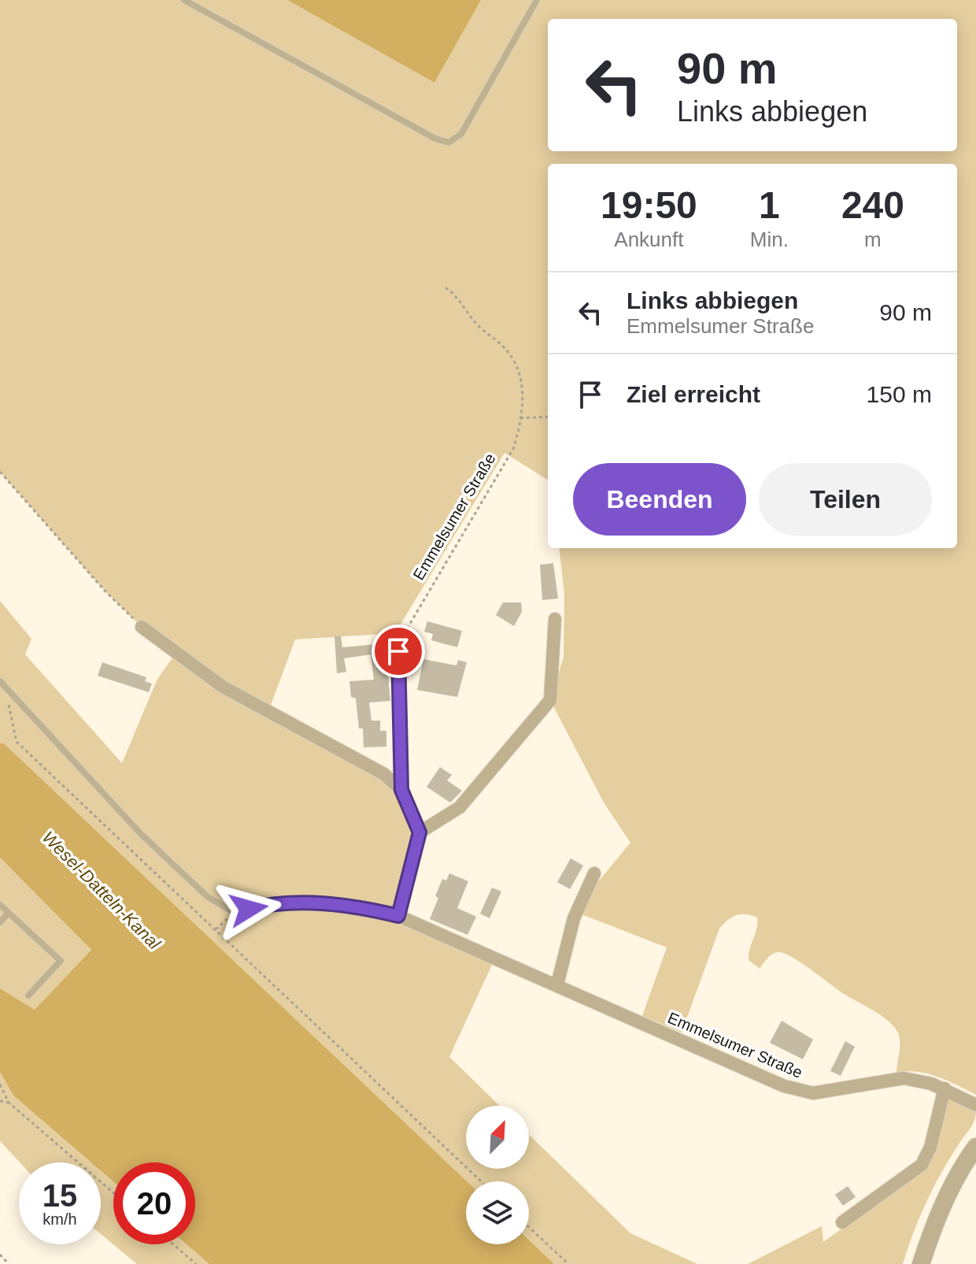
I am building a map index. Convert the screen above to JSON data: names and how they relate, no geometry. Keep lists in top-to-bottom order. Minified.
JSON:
{"streets":{"street":["Emmelsumer Straße"]},"water":["Wesel-Datteln-Kanal"],"north":"top right","page":{"turn":["90 m","Links abbiegen"],"eta":["19:50","Ankunft","1","Min.","240","m"],"list":[{"name":"Links abbiegen","note":"Emmelsumer Straße","value":"90 m"},{"name":"Ziel erreicht","value":"150 m"}],"buttons":["Beenden","Teilen"],"speed":"15 km/h","limit":"20"}}
